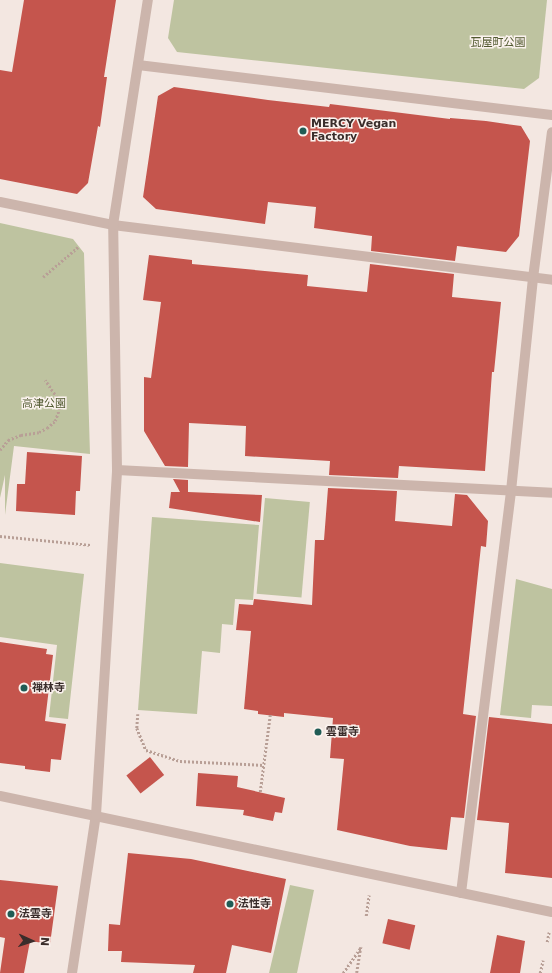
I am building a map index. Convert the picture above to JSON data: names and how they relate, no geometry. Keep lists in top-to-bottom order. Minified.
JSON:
{"parks":["瓦屋町公園","高津公園"],"places":["MERCY Vegan Factory","禅林寺","雲雷寺","法性寺","法雲寺"],"north":"right"}
